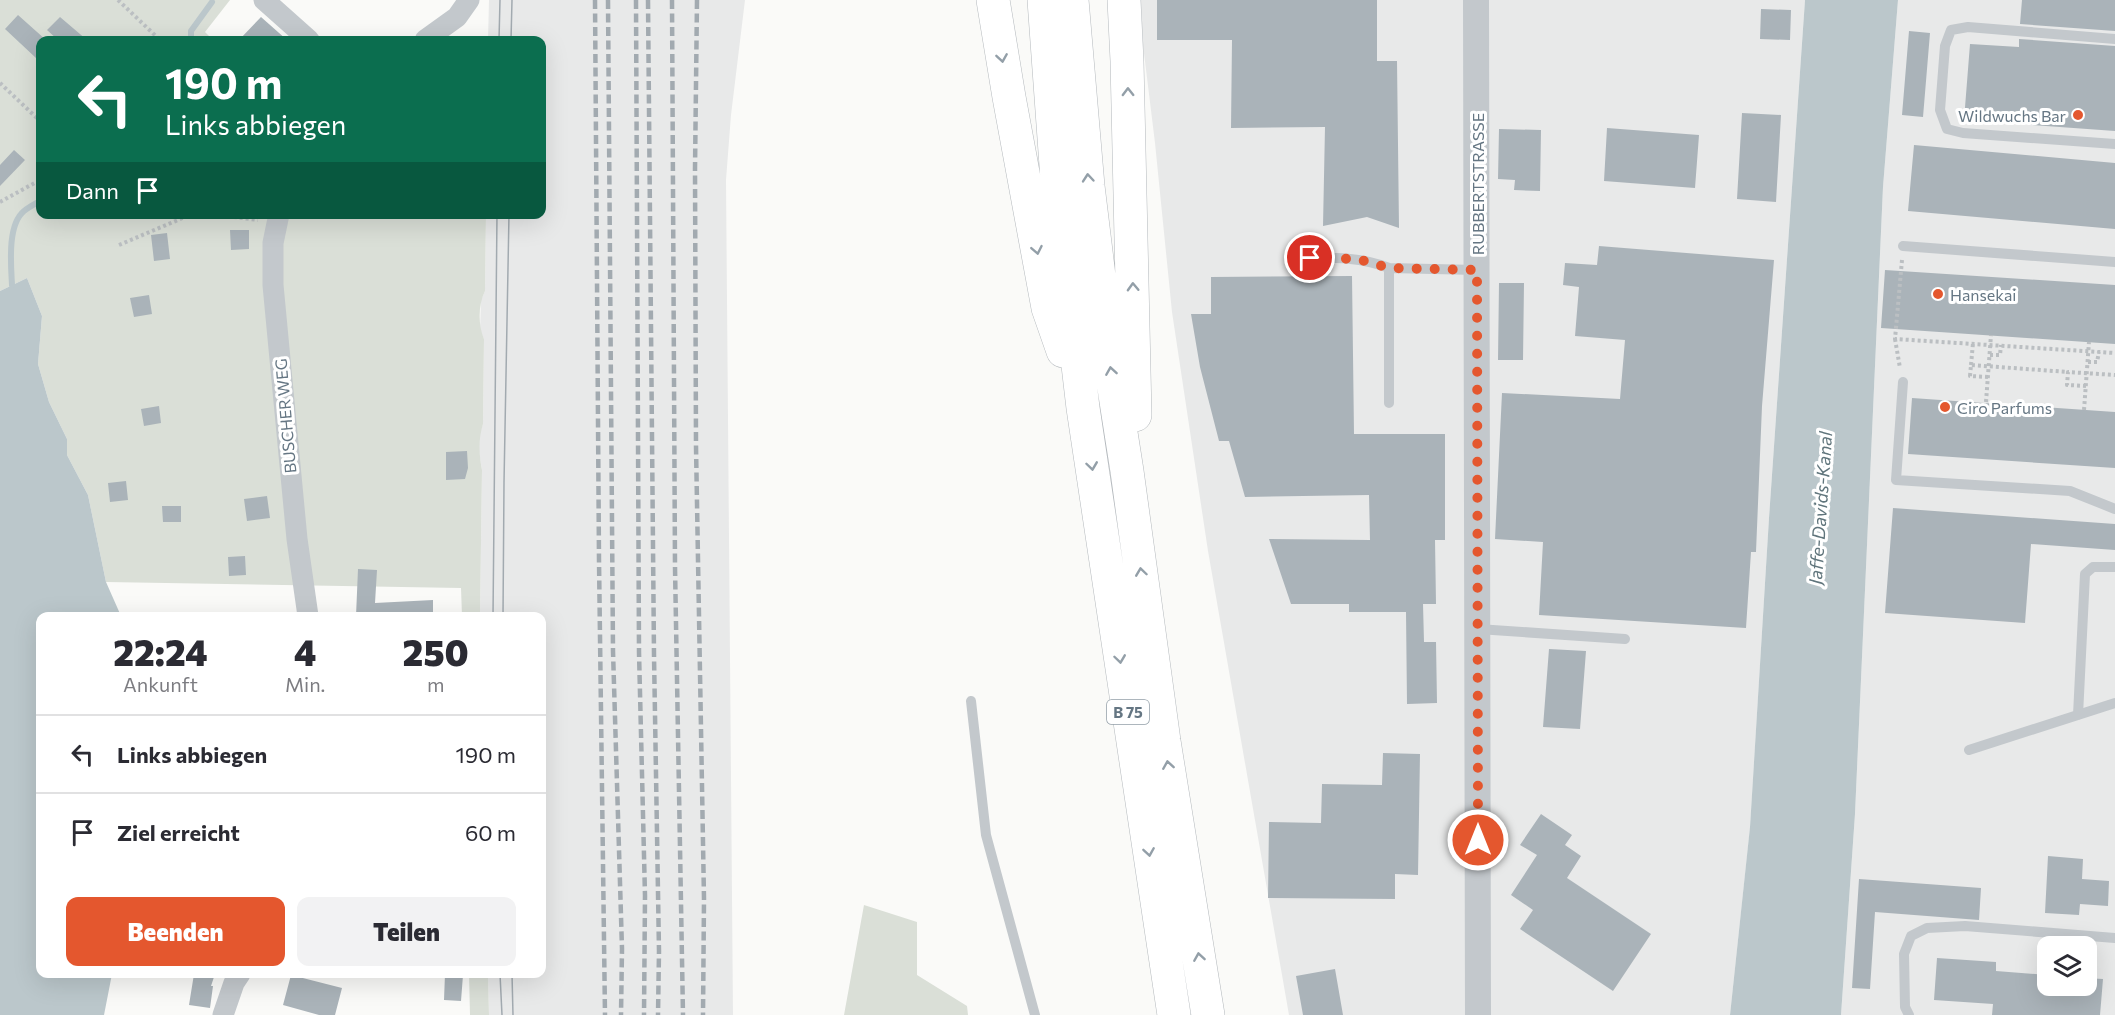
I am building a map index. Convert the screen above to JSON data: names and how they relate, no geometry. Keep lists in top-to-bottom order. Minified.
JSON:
{"streets":{"highway":["B 75"],"street":["RUBBERTSTRASSE","BUSCHER WEG"]},"water":["Jaffe-Davids-Kanal"],"places":["Wildwuchs Bar","Hansekai","Ciro Parfums"],"page":{"turn":["190 m","Links abbiegen"],"then":"Dann","eta":["22:24","Ankunft","4","Min.","250","m"],"list":[{"name":"Links abbiegen","value":"190 m"},{"name":"Ziel erreicht","value":"60 m"}],"buttons":["Beenden","Teilen"]}}
